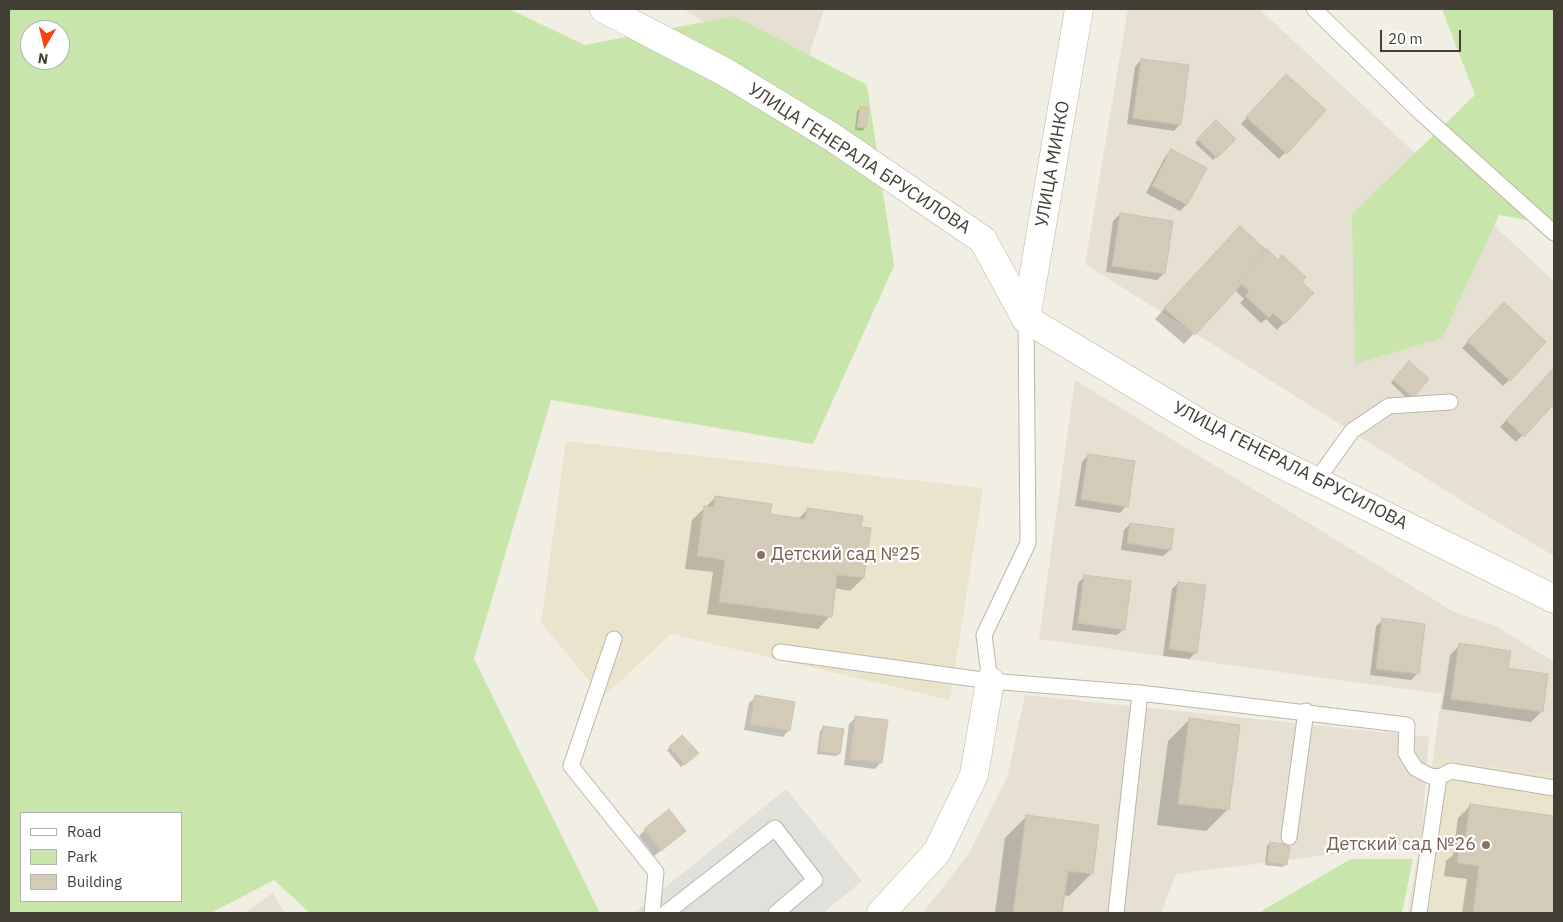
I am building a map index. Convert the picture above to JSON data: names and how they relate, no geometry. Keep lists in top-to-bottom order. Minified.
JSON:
{"streets":{"street":["УЛИЦА ГЕНЕРАЛА БРУСИЛОВА","УЛИЦА МИНКО"]},"crossings":[["УЛИЦА ГЕНЕРАЛА БРУСИЛОВА","УЛИЦА МИНКО"]],"places":["Детский сад №25","Детский сад №26"],"legend":["Road","Park","Building"],"scale_bar":"20 m","north":"bottom"}
